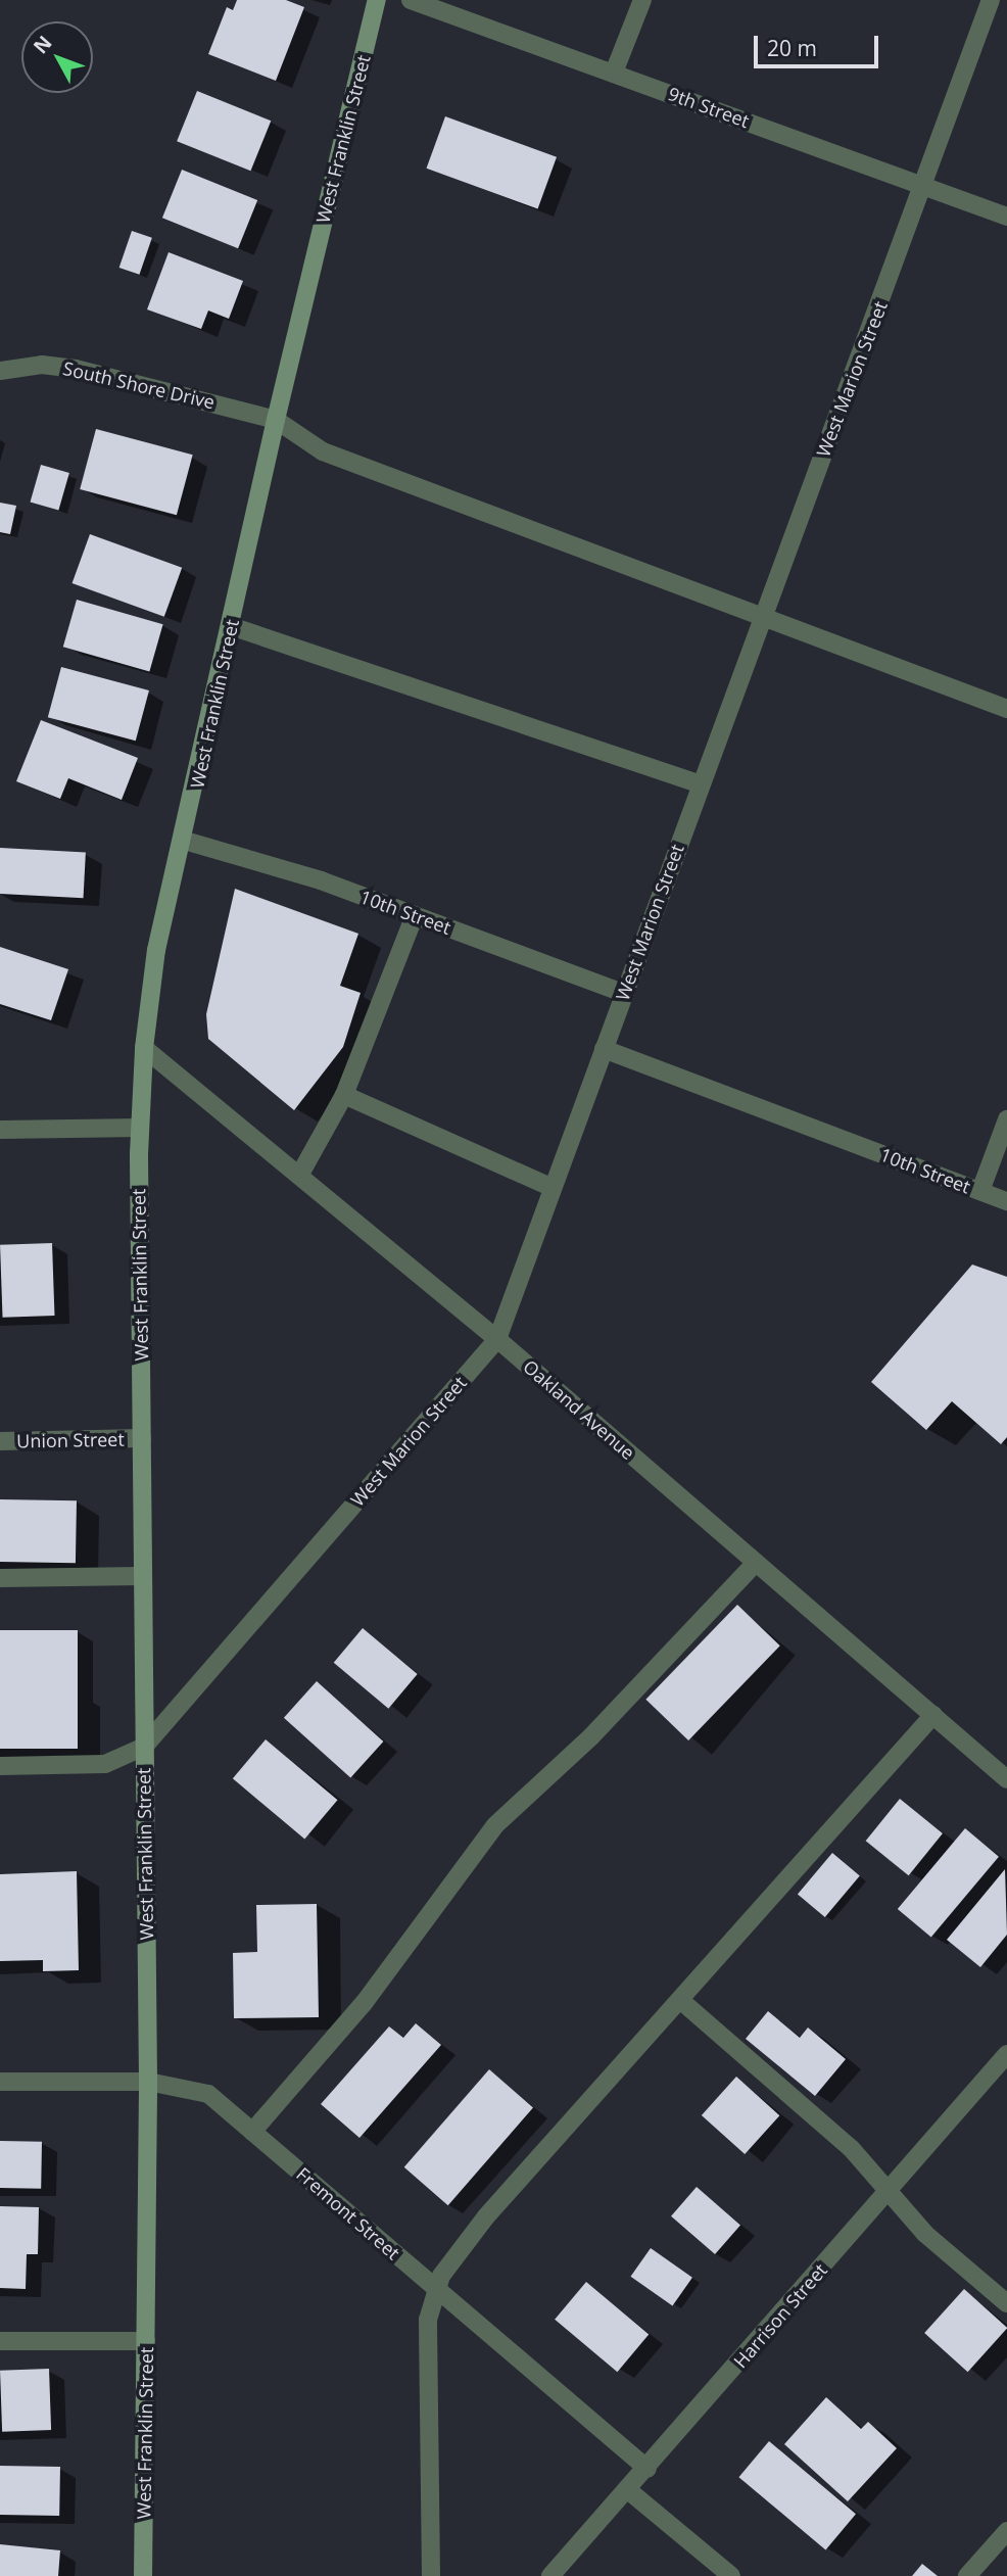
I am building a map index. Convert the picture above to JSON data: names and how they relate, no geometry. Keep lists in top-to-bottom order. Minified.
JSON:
{"streets":{"main road":["West Franklin Street"],"street":["9th Street","West Marion Street","South Shore Drive","10th Street","Oakland Avenue","Union Street","Fremont Street","Harrison Street"]},"crossings":[["9th Street","West Marion Street"],["West Franklin Street","West Marion Street"],["West Franklin Street","South Shore Drive"],["West Franklin Street","10th Street"],["West Franklin Street","Oakland Avenue"],["West Franklin Street","Union Street"],["West Franklin Street","Fremont Street"],["West Marion Street","South Shore Drive"],["West Marion Street","10th Street"],["West Marion Street","Oakland Avenue"],["Fremont Street","Harrison Street"]],"scale_bar":"20 m","north":"top left"}
